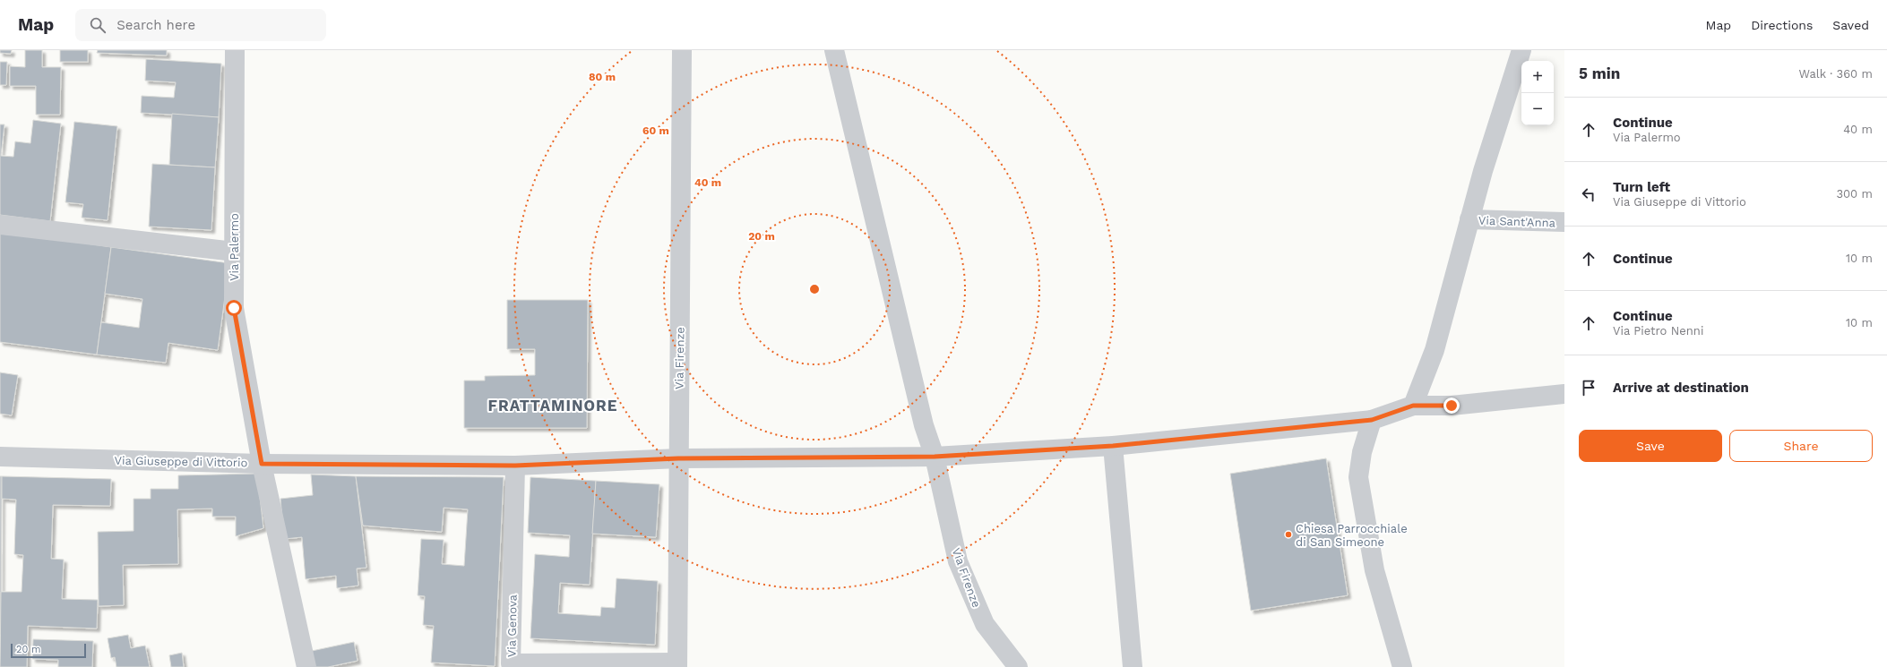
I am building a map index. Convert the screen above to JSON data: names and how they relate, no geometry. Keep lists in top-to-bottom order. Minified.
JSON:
{"streets":{"street":["Via Sant'Anna","Via Palermo","Via Firenze","Via Giuseppe di Vittorio","Via Genova"]},"crossings":[["Via Palermo","Via Giuseppe di Vittorio"],["Via Firenze","Via Giuseppe di Vittorio"],["Via Firenze","Via Genova"],["Via Giuseppe di Vittorio","Via Genova"]],"districts":["FRATTAMINORE"],"places":["Chiesa Parrocchiale di San Simeone"],"scale_bar":"20 m","page":{"header":"Map","search":"Search here","nav":["Map","Directions","Saved"],"heading":["5 min","Walk · 360 m"],"map_buttons":["+","−"],"list":[["Continue","Via Palermo","40 m"],["Turn left","Via Giuseppe di Vittorio","300 m"],["Continue","10 m"],["Continue","Via Pietro Nenni","10 m"],"Arrive at destination"],"buttons":["Save","Share"],"scale":"20 m"},"rings":["80 m","60 m","40 m","20 m"]}
